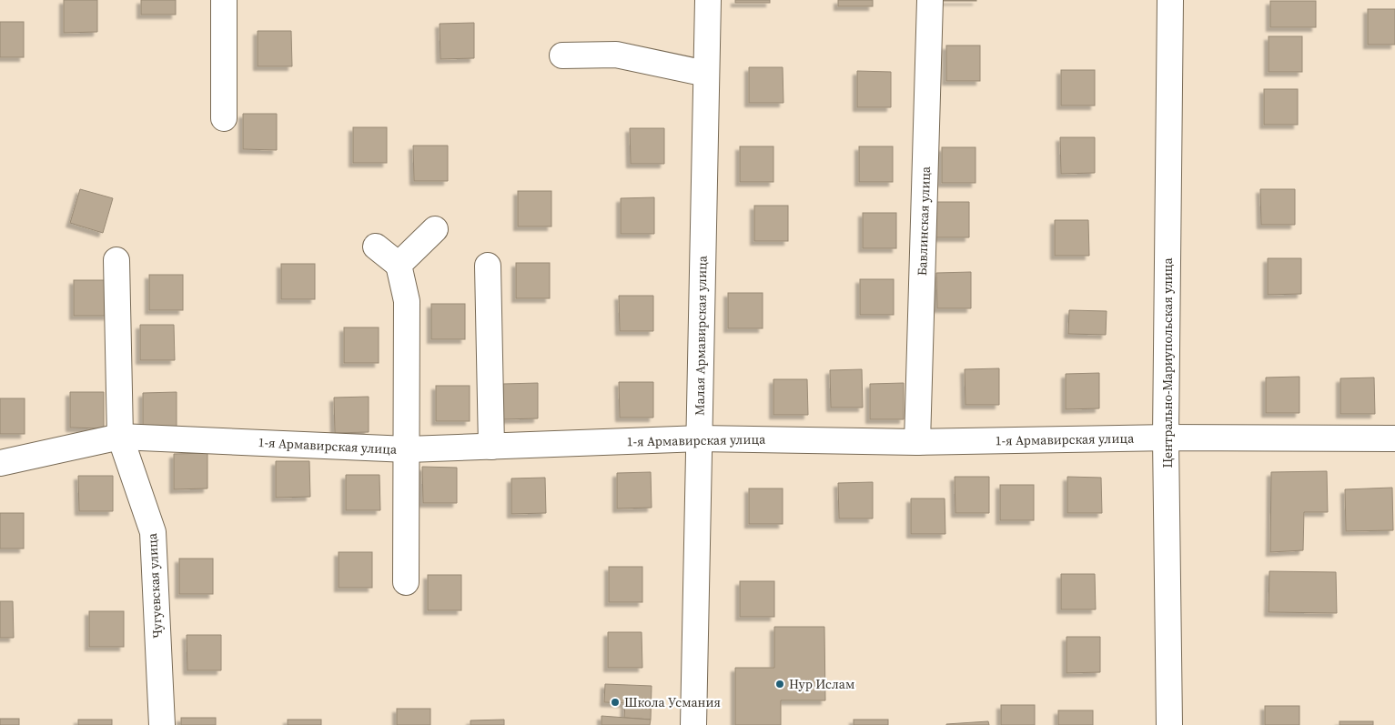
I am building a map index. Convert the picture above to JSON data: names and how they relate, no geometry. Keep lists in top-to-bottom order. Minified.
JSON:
{"streets":{"street":["Бавлинская улица","Малая Армавирская улица","Центрально-Мариупольская улица","1-я Армавирская улица","Чугуевская улица"]},"crossings":[["Бавлинская улица","1-я Армавирская улица"],["Малая Армавирская улица","1-я Армавирская улица"],["Центрально-Мариупольская улица","1-я Армавирская улица"],["1-я Армавирская улица","Чугуевская улица"]],"places":["Нур Ислам","Школа Усмания"]}
